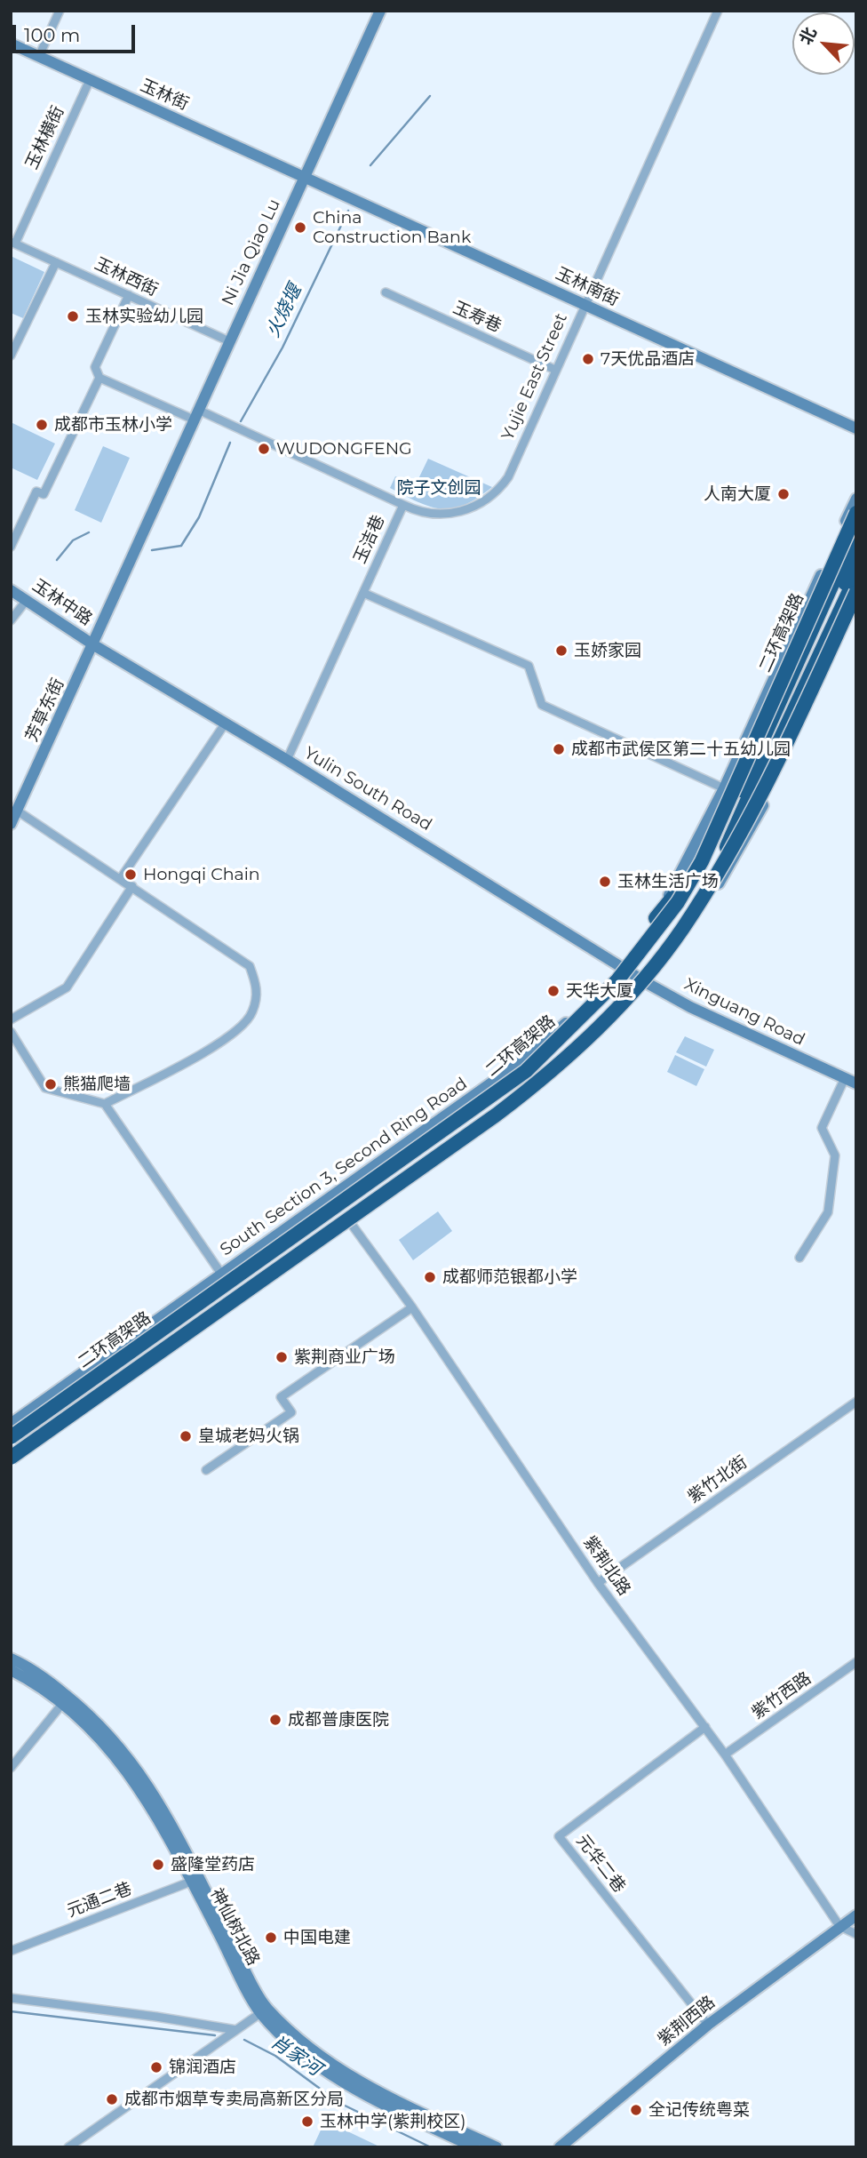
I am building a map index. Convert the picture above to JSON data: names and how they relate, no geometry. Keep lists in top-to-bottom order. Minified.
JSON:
{"streets":{"highway":["二环高架路"],"main road":["玉林街","Ni Jia Qiao Lu","玉林南街","玉林中路","芳草东街","Yulin South Road","Xinguang Road","South Section 3, Second Ring Road","神仙树北路","紫荆西路"],"street":["玉林横街","玉林西街","玉寿巷","Yujie East Street","玉洁巷","紫竹北街","紫荆北路","紫竹西路","元华二巷","元通二巷"]},"crossings":[["玉林街","玉林横街"],["玉林街","Ni Jia Qiao Lu"],["玉林街","玉林南街"],["玉林横街","玉林西街"],["Ni Jia Qiao Lu","玉林西街"],["Ni Jia Qiao Lu","玉林南街"],["Ni Jia Qiao Lu","玉洁巷"],["Ni Jia Qiao Lu","玉林中路"],["Ni Jia Qiao Lu","芳草东街"],["Ni Jia Qiao Lu","Yulin South Road"],["玉林南街","Yujie East Street"],["玉寿巷","Yujie East Street"],["Yujie East Street","玉洁巷"],["玉洁巷","Yulin South Road"],["玉林中路","芳草东街"],["玉林中路","Yulin South Road"],["芳草东街","Yulin South Road"],["Yulin South Road","Xinguang Road"],["Yulin South Road","South Section 3, Second Ring Road"],["Xinguang Road","South Section 3, Second Ring Road"],["紫竹北街","紫荆北路"],["紫荆北路","紫竹西路"],["紫荆北路","元华二巷"],["紫荆北路","紫荆西路"],["元华二巷","紫荆西路"],["元通二巷","神仙树北路"]],"water":["火烧堰","肖家河"],"parks":["院子文创园"],"places":["China Construction Bank","玉林实验幼儿园","7天优品酒店","成都市玉林小学","WUDONGFENG","人南大厦","玉娇家园","成都市武侯区第二十五幼儿园","Hongqi Chain","玉林生活广场","天华大厦","熊猫爬墙","成都师范银都小学","紫荆商业广场","皇城老妈火锅","成都普康医院","盛隆堂药店","中国电建","锦润酒店","成都市烟草专卖局高新区分局","全记传统粤菜","玉林中学(紫荆校区)"],"scale_bar":"100 m","north":"top left"}
